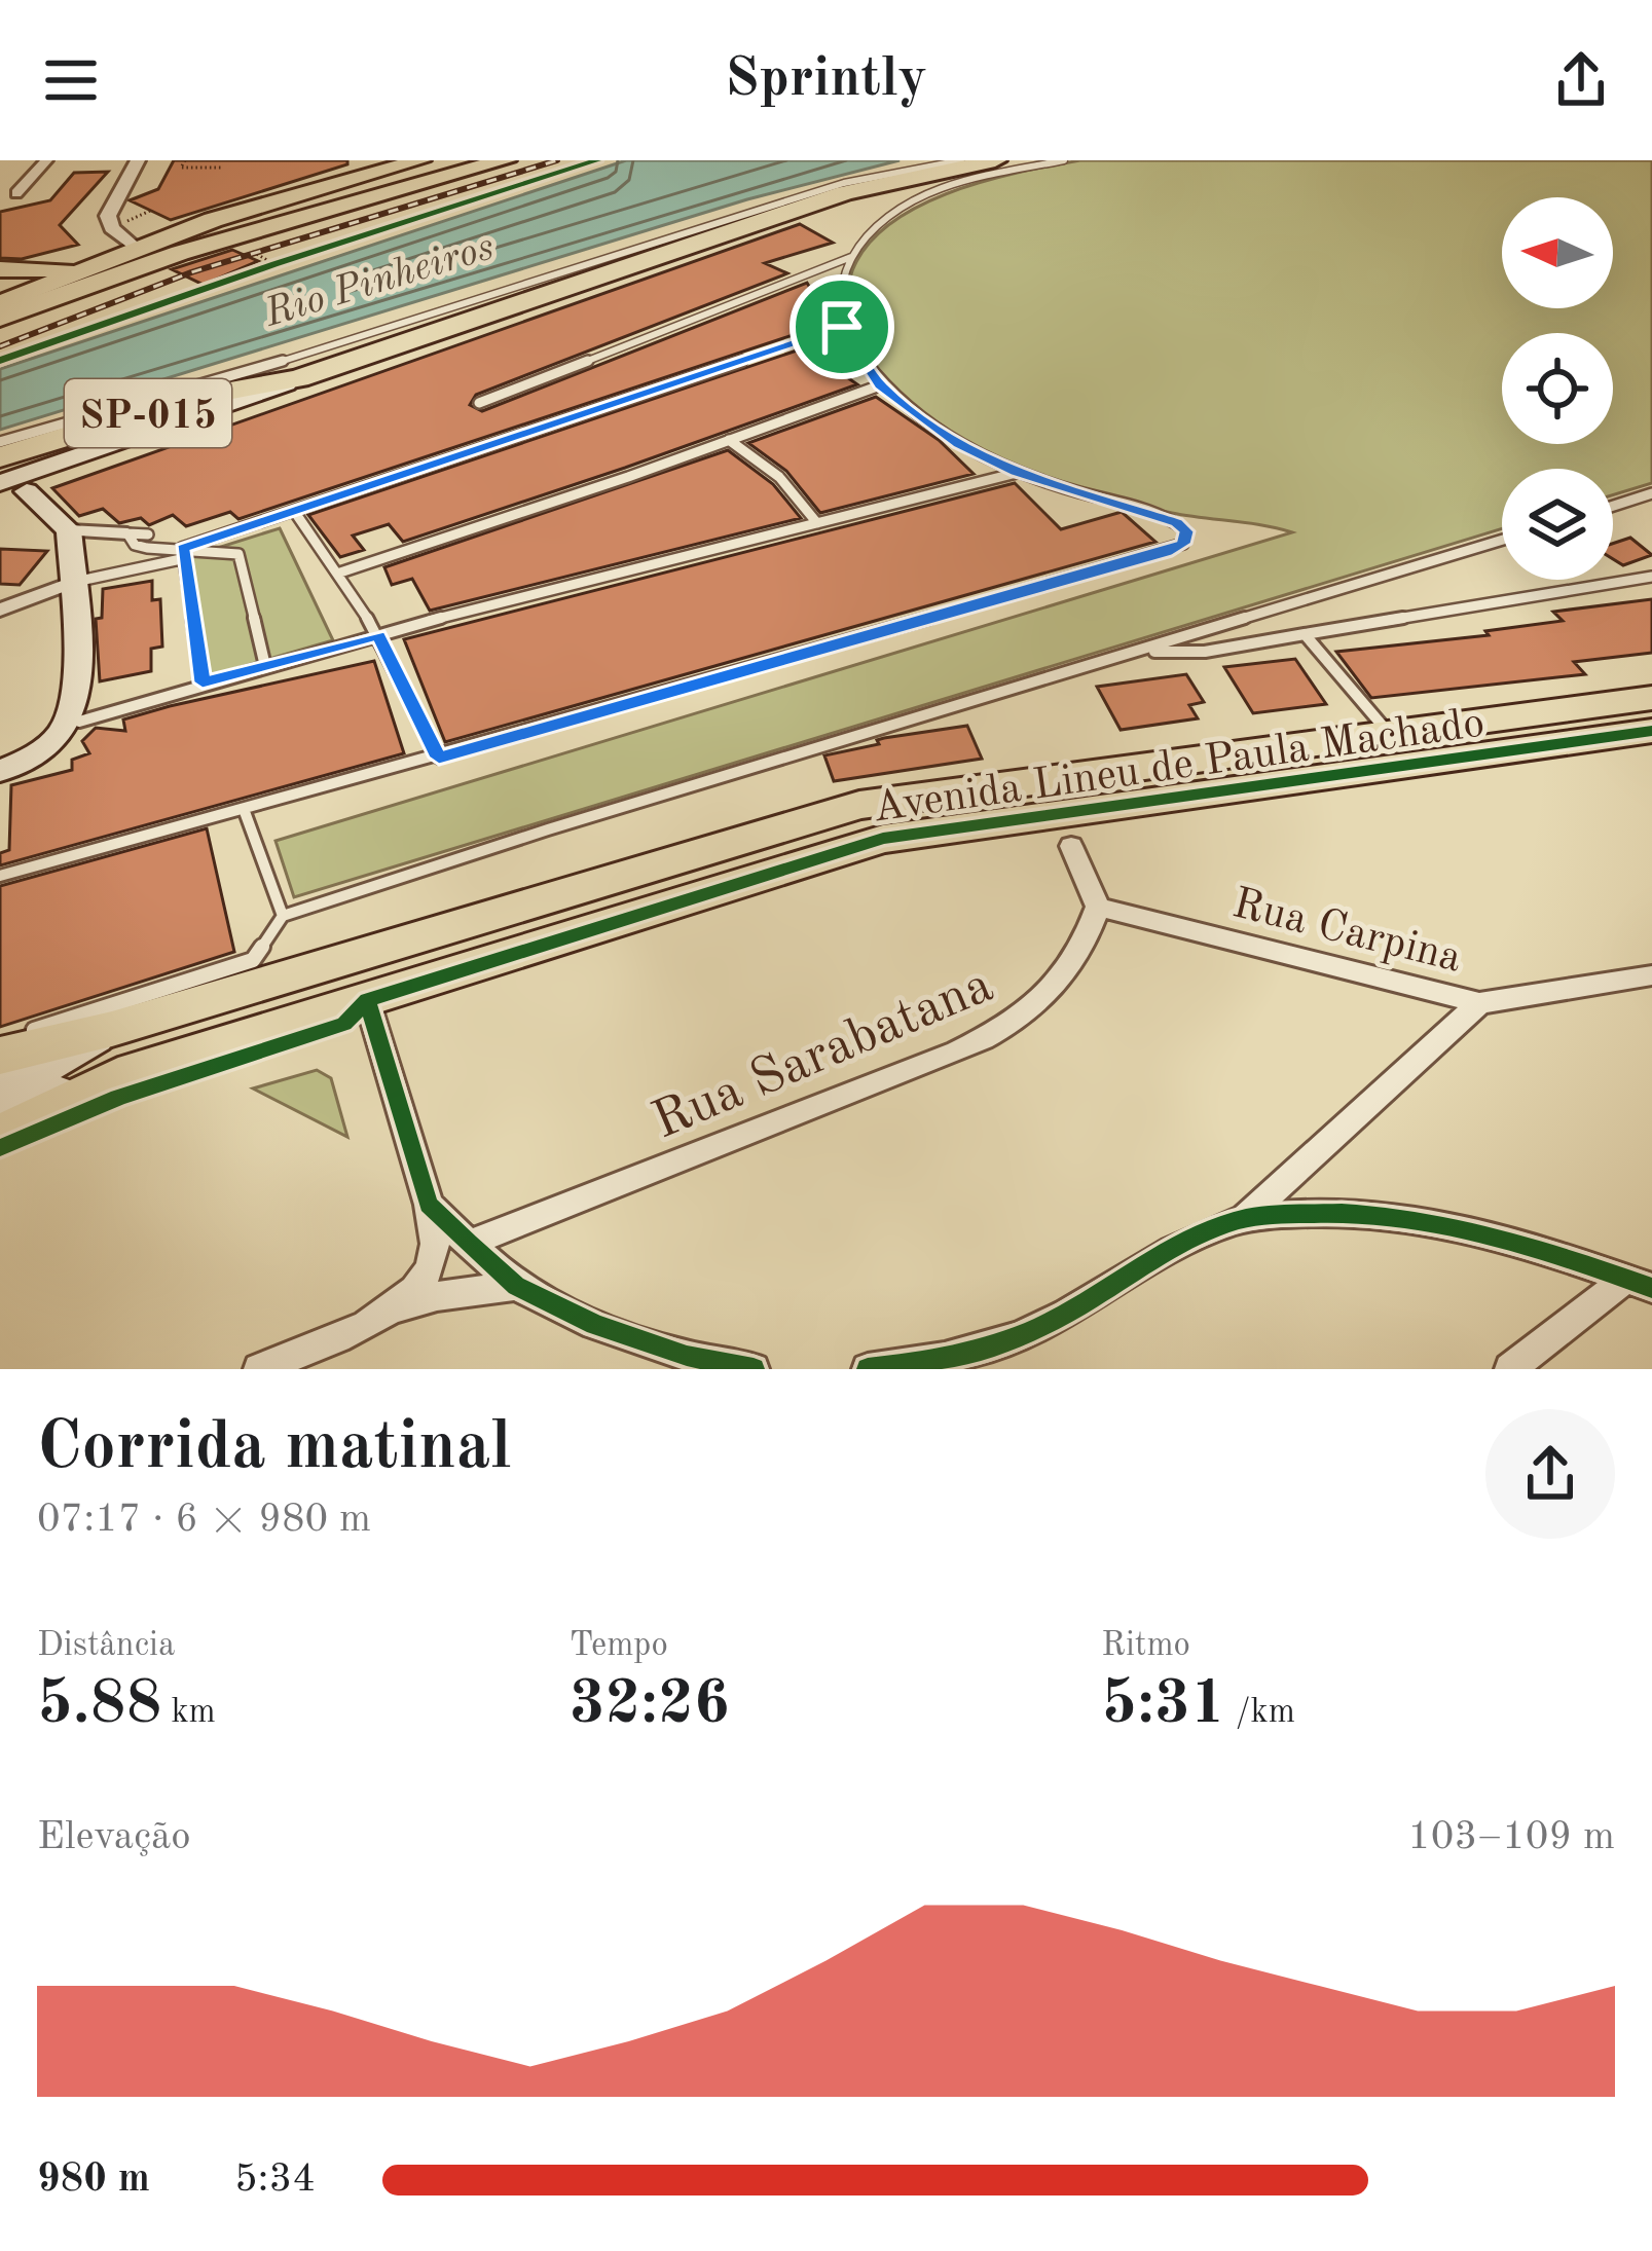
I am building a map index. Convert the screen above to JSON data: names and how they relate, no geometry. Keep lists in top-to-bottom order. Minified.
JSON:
{"streets":{"highway":["SP-015","Avenida Lineu de Paula Machado"],"street":["Rua Carpina","Rua Sarabatana"]},"crossings":[["Rua Carpina","Rua Sarabatana"]],"water":["Rio Pinheiros"],"north":"left","page":{"header":"Sprintly","heading":["Corrida matinal","07:17 · 6 × 980 m"],"stats":[["Distância","5.88 km"],["Tempo","32:26"],["Ritmo","5:31 /km"]],"chart":["Elevação","103–109 m"],"list":[{"name":"980 m","note":"5:34"}]}}
